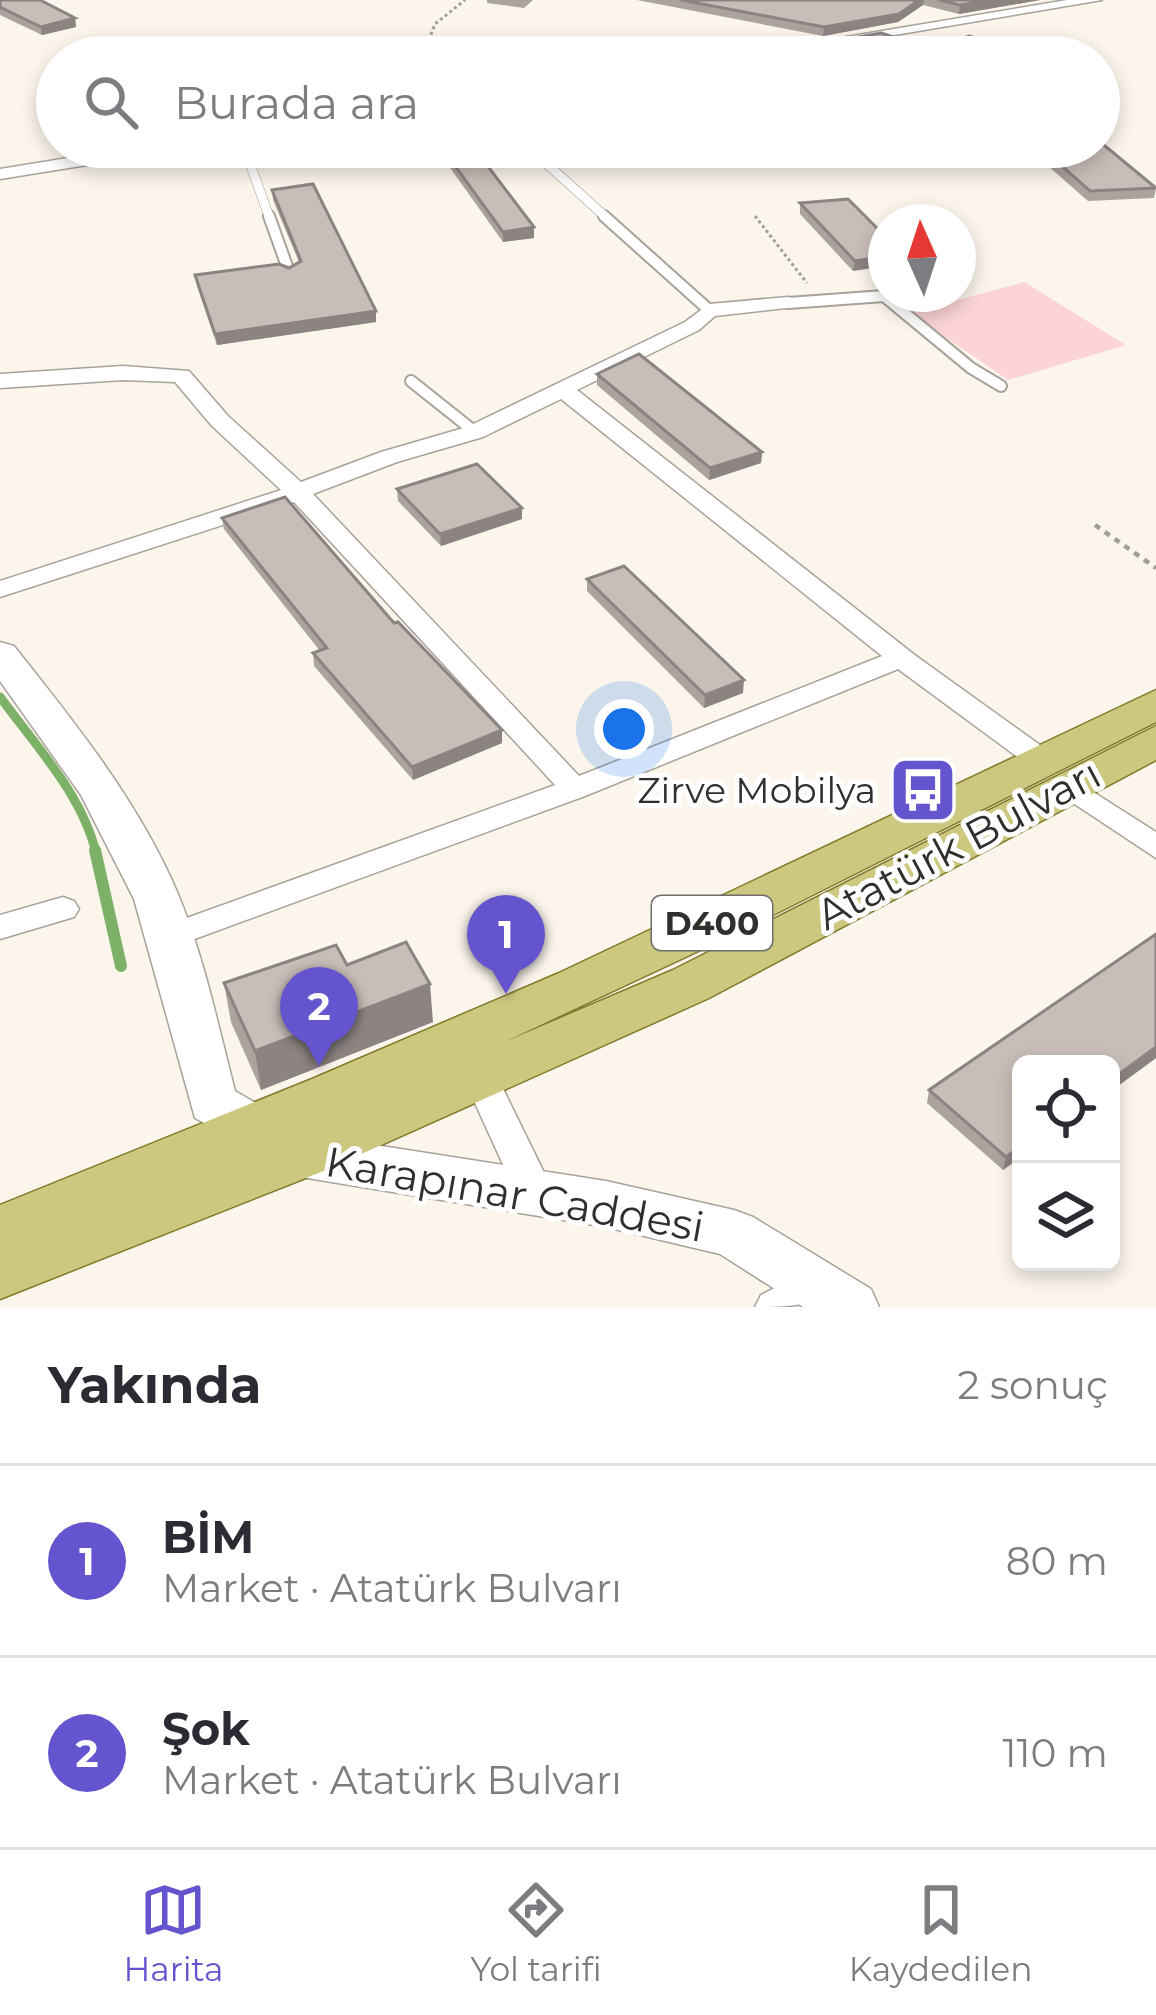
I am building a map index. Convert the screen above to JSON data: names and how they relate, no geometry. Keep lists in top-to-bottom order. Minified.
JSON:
{"streets":{"main road":["Atatürk Bulvarı","D400"],"street":["Karapınar Caddesi"]},"crossings":[["Atatürk Bulvarı","D400"],["Atatürk Bulvarı","Karapınar Caddesi"],["D400","Karapınar Caddesi"]],"places":{"bus stop":["Zirve Mobilya"]},"north":"top","page":{"search":"Burada ara","pins":["1","2"],"heading":["Yakında","2 sonuç"],"list":[{"mark":"1","name":"BİM","note":"Market · Atatürk Bulvarı","value":"80 m"},{"mark":"2","name":"Şok","note":"Market · Atatürk Bulvarı","value":"110 m"}],"nav":["Harita","Yol tarifi","Kaydedilen"]}}
